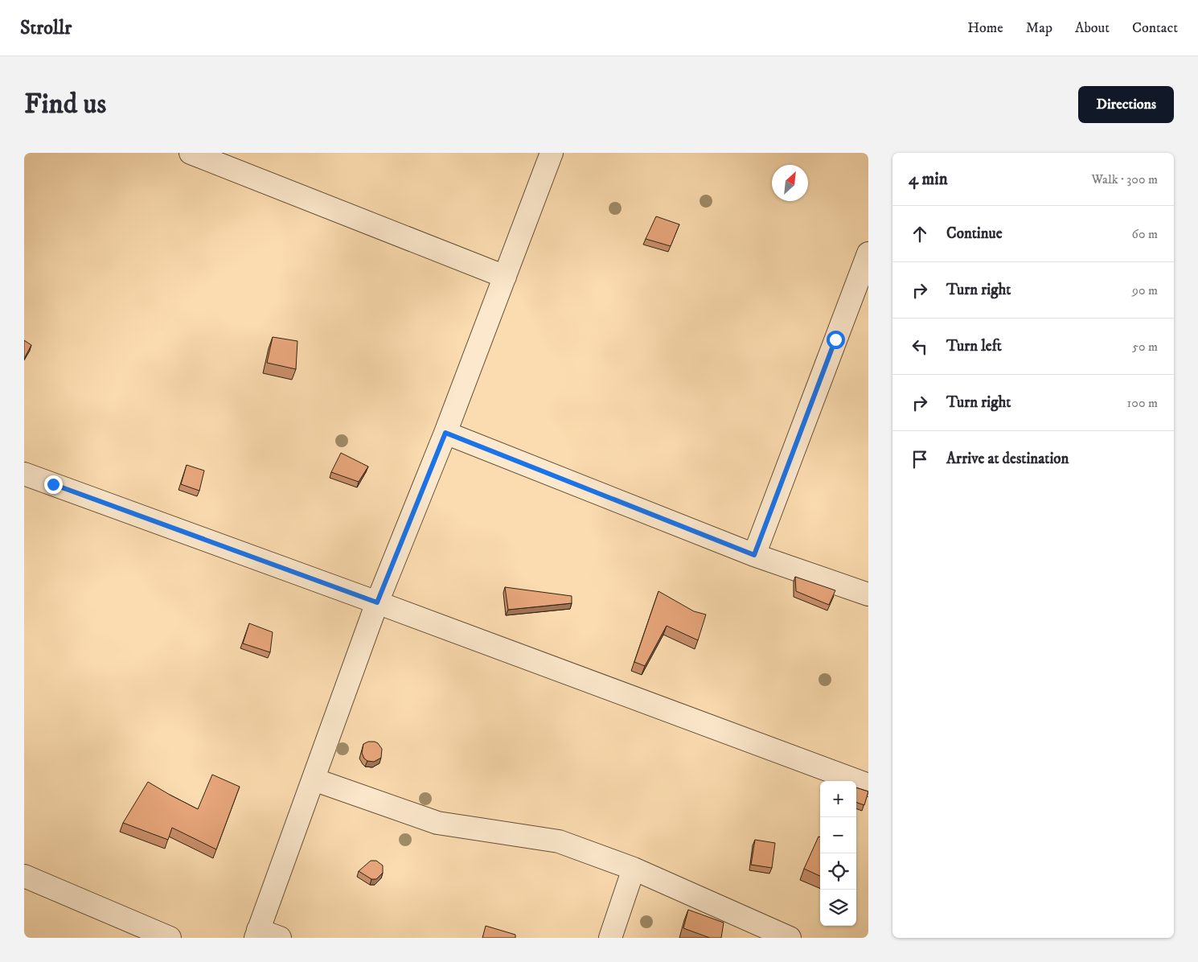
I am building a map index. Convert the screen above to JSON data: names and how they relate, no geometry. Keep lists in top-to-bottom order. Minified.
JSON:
{"north":"top right","page":{"header":"Strollr","nav":["Home","Map","About","Contact"],"buttons":"Directions","title":"Find us","heading":["4 min","Walk · 300 m"],"list":[["Continue","60 m"],["Turn right","90 m"],["Turn left","50 m"],["Turn right","100 m"],"Arrive at destination"],"map_buttons":["+","−"]}}
